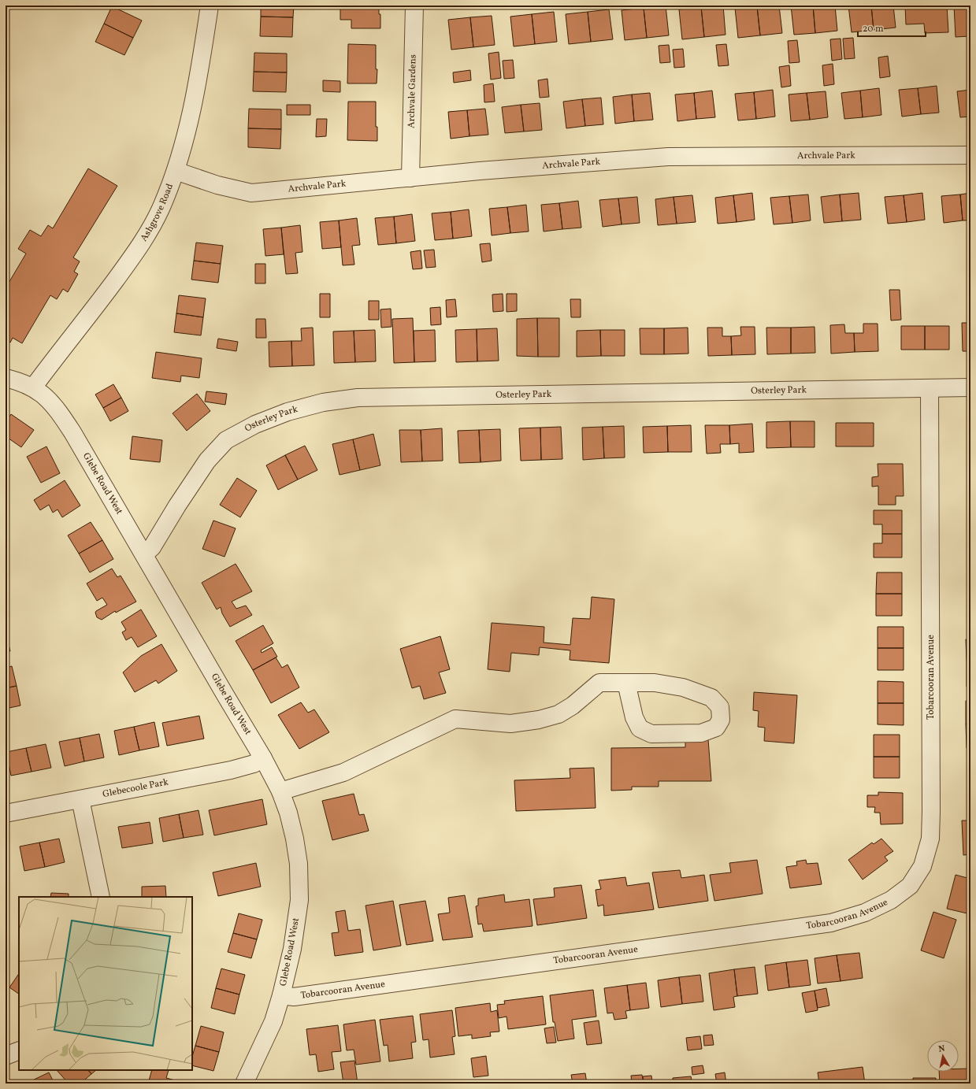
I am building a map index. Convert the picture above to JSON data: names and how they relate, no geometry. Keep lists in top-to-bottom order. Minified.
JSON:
{"streets":{"street":["Archvale Gardens","Archvale Park","Ashgrove Road","Osterley Park","Glebe Road West","Tobarcooran Avenue","Glebecoole Park"]},"crossings":[["Archvale Gardens","Archvale Park"],["Archvale Park","Ashgrove Road"],["Ashgrove Road","Glebe Road West"],["Osterley Park","Glebe Road West"],["Osterley Park","Tobarcooran Avenue"],["Glebe Road West","Tobarcooran Avenue"],["Glebe Road West","Glebecoole Park"]],"scale_bar":"20 m","north":"top"}
